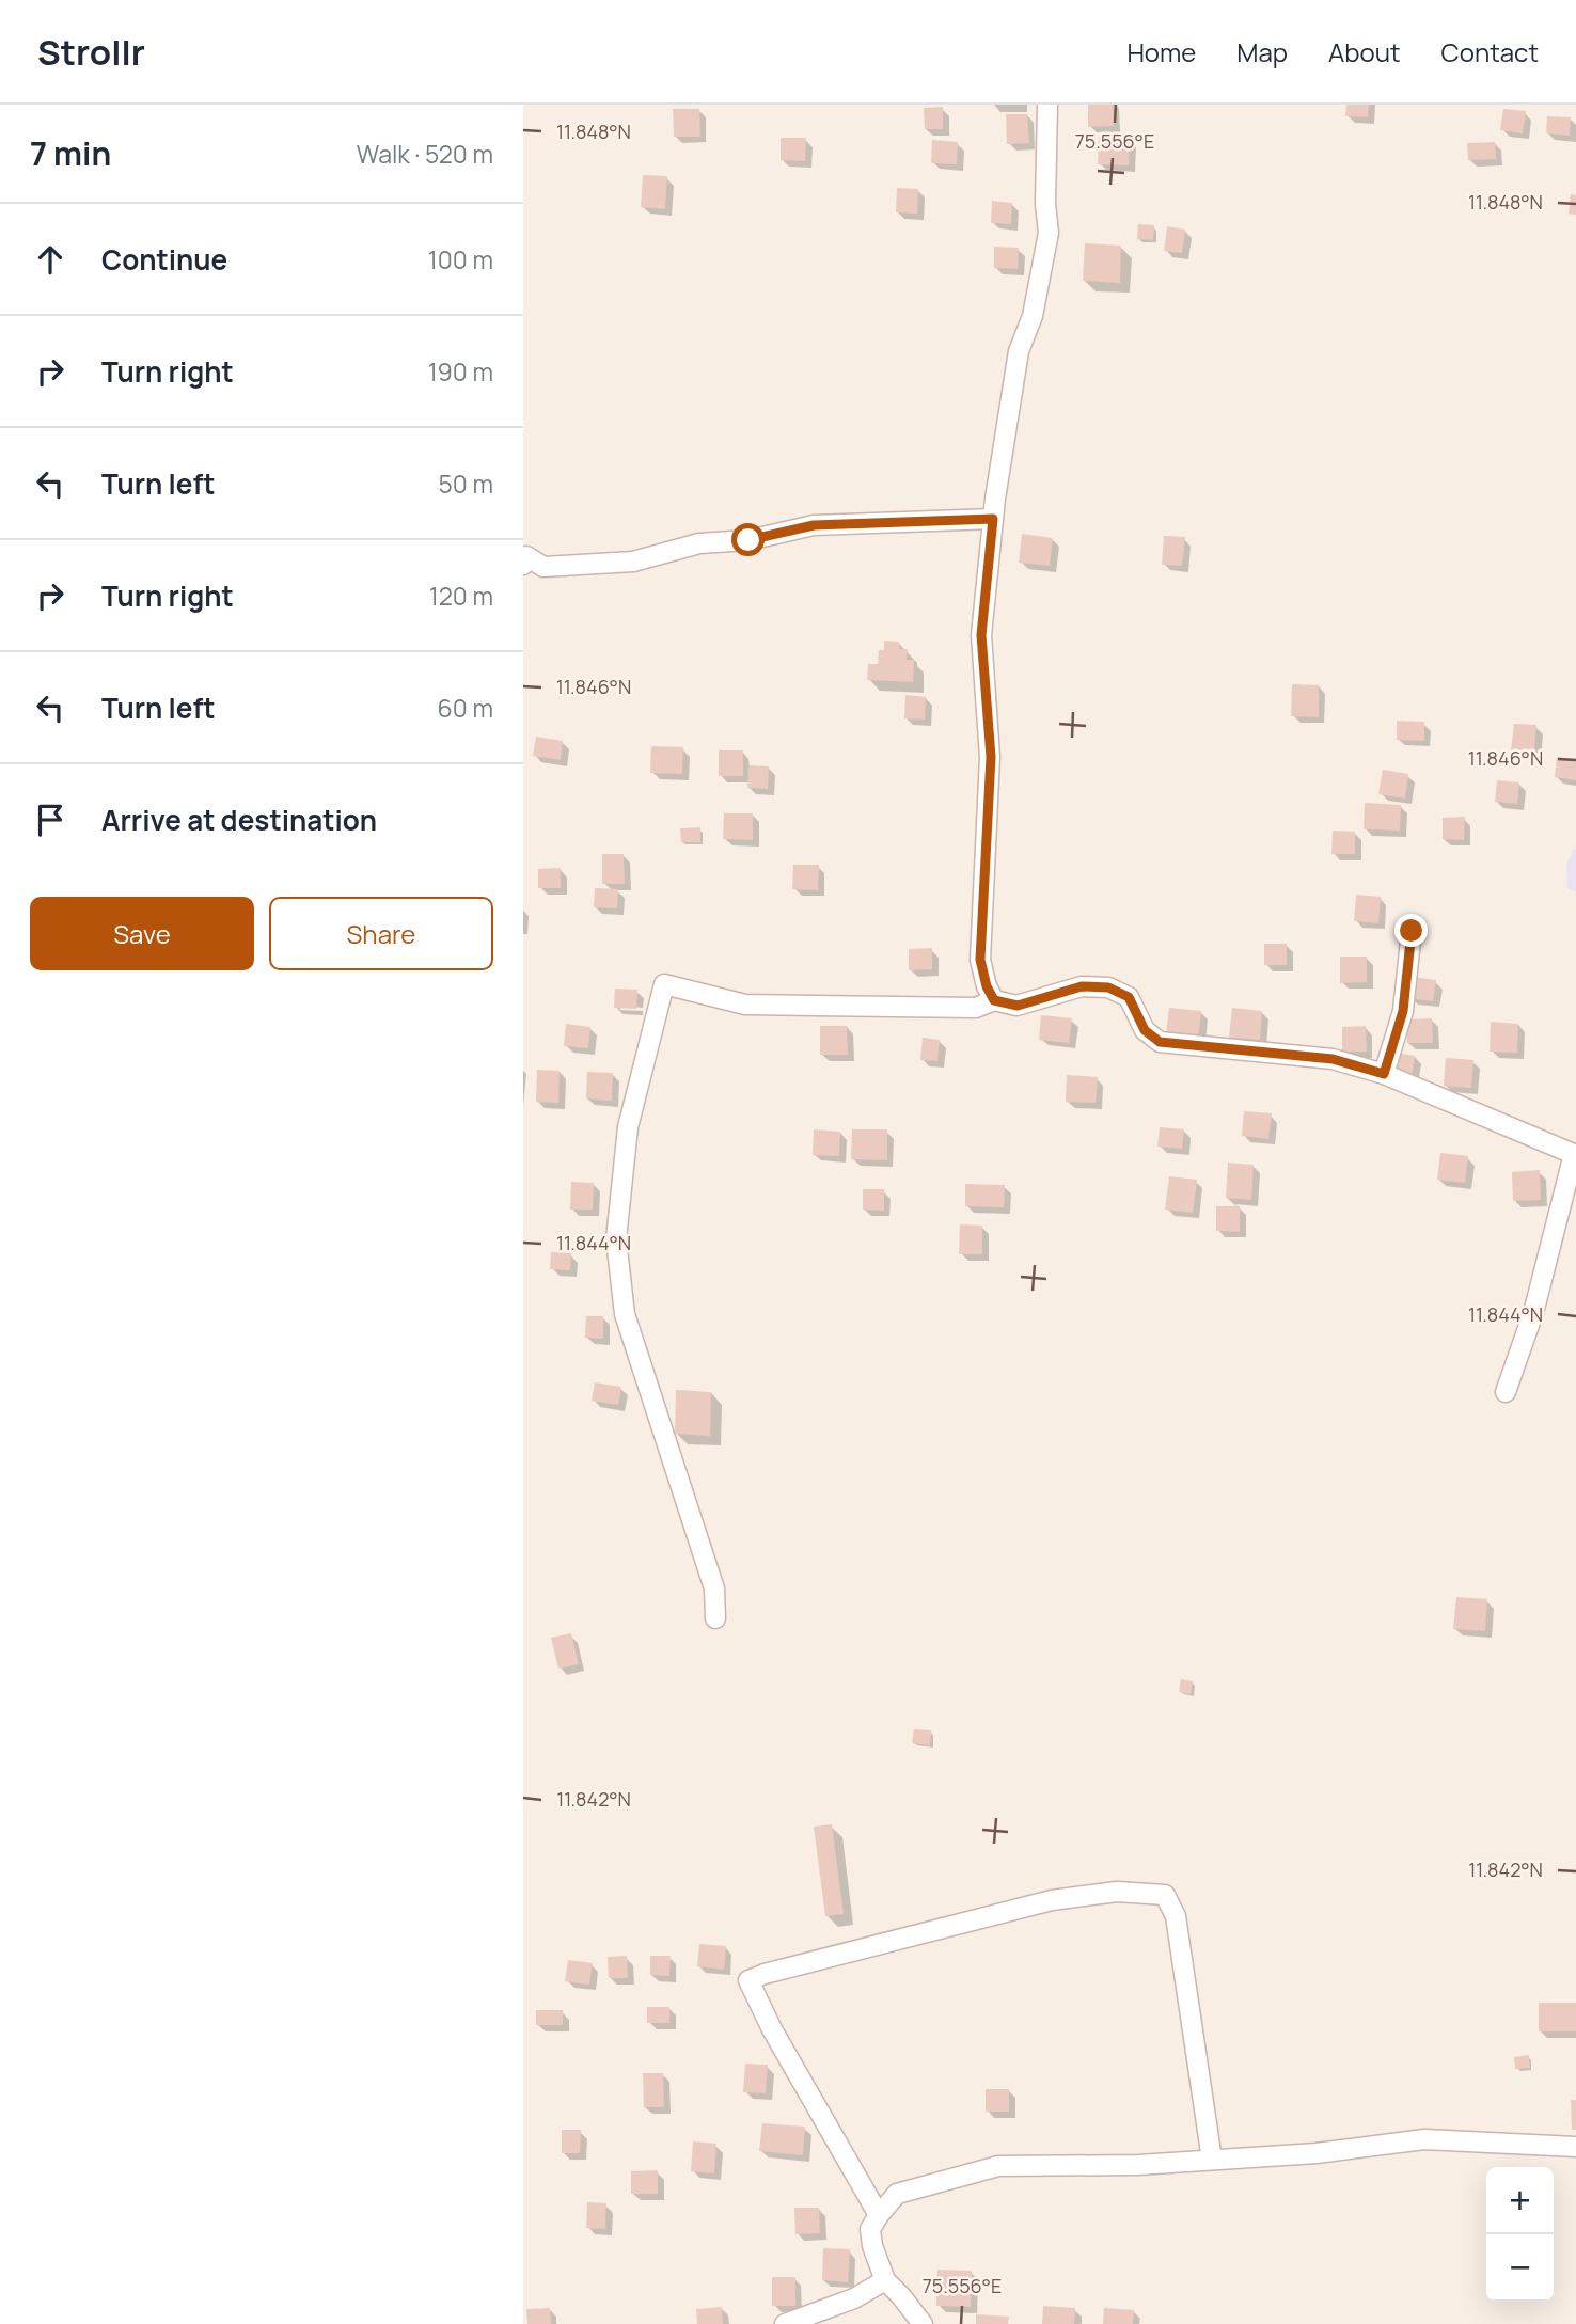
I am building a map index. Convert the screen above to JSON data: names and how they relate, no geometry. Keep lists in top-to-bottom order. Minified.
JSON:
{"page":{"header":"Strollr","nav":["Home","Map","About","Contact"],"heading":["7 min","Walk · 520 m"],"list":[["Continue","100 m"],["Turn right","190 m"],["Turn left","50 m"],["Turn right","120 m"],["Turn left","60 m"],"Arrive at destination"],"buttons":["Save","Share"],"map_buttons":["+","−"]},"coordinates":["11.848°N","75.556°E","11.846°N","11.844°N","11.842°N"]}
